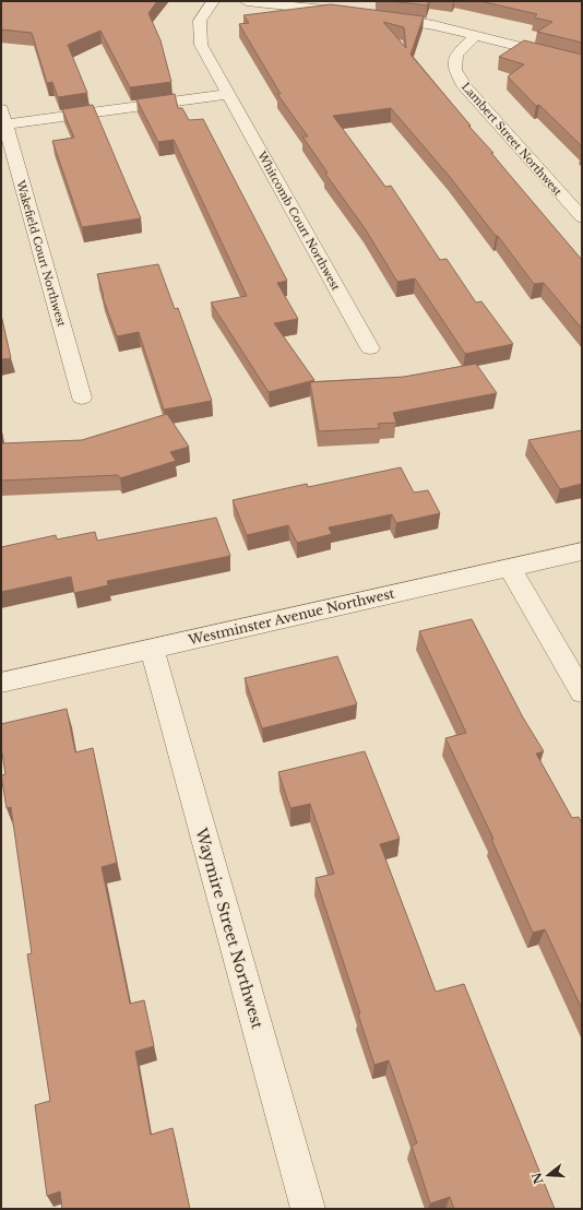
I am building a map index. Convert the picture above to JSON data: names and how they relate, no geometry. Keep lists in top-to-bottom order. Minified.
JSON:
{"streets":{"street":["Lambert Street Northwest","Whitcomb Court Northwest","Wakefield Court Northwest","Westminster Avenue Northwest","Waymire Street Northwest"]},"crossings":[["Westminster Avenue Northwest","Waymire Street Northwest"]],"north":"left"}
